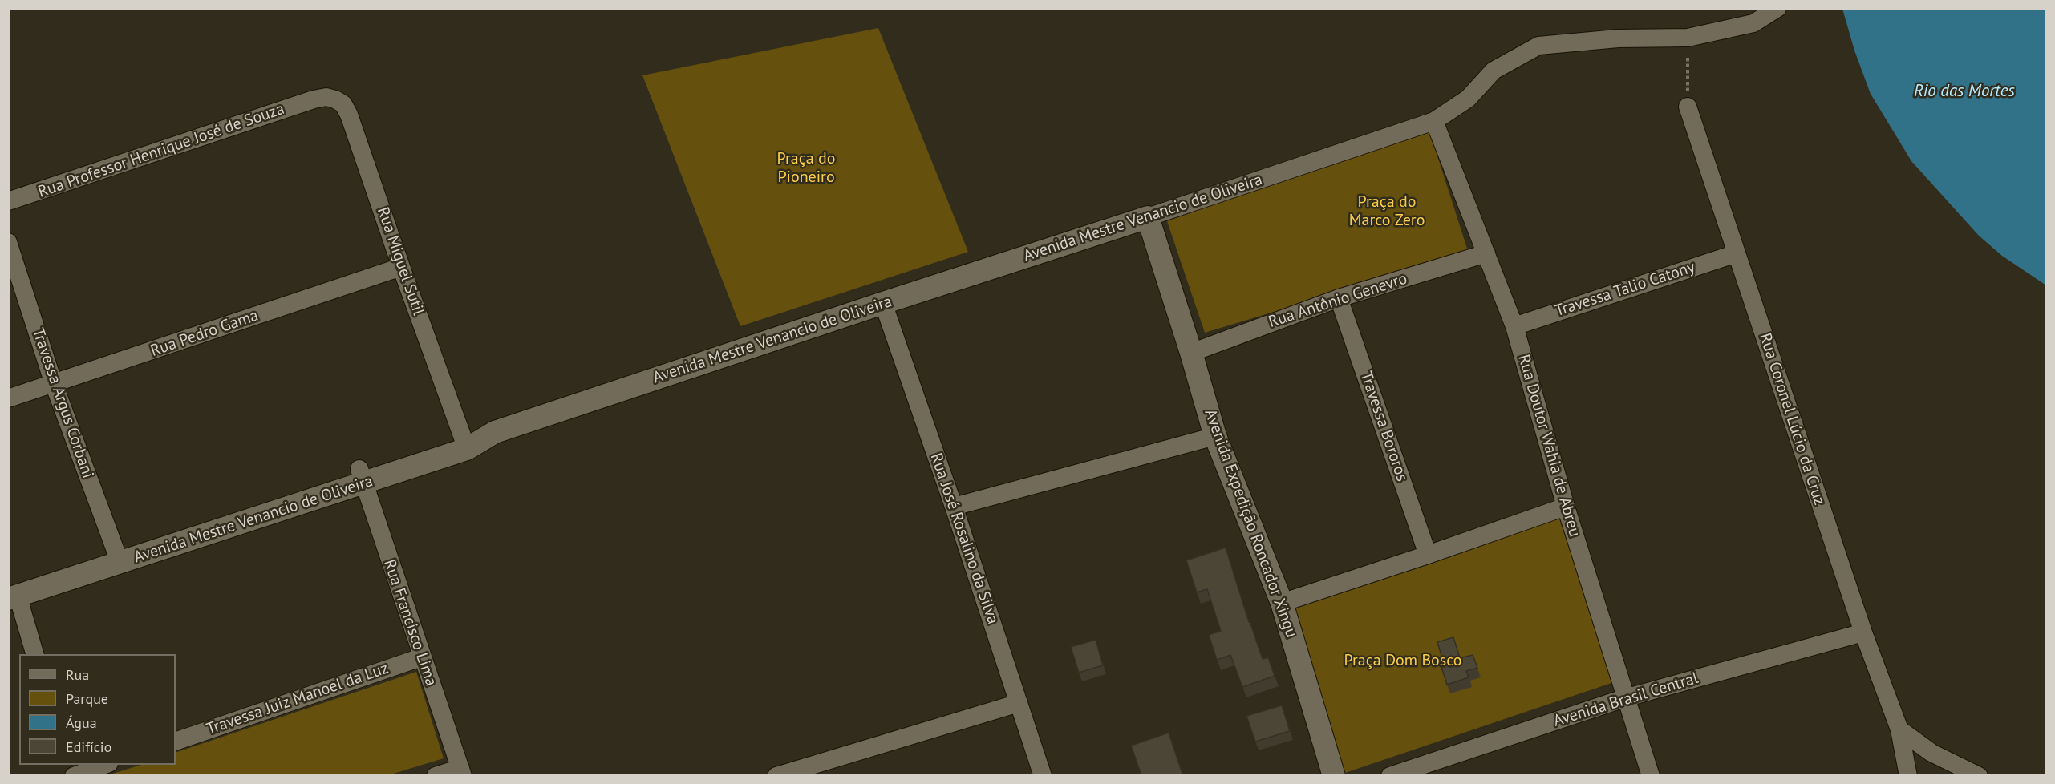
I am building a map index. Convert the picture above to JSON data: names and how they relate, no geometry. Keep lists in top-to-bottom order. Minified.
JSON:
{"streets":{"street":["Rua Professor Henrique José de Souza","Avenida Mestre Venancio de Oliveira","Rua Miguel Sutil","Travessa Talio Catony","Rua Antônio Genevro","Rua Pedro Gama","Travessa Argus Corbani","Rua Coronel Lúcio da Cruz","Travessa Bororos","Rua Doutor Wahia de Abreu","Avenida Expedição Roncador Xingu","Rua José Rosalino da Silva","Rua Francisco Lima","Travessa Juiz Manoel da Luz","Avenida Brasil Central"]},"crossings":[["Rua Professor Henrique José de Souza","Rua Miguel Sutil"],["Avenida Mestre Venancio de Oliveira","Rua Miguel Sutil"],["Avenida Mestre Venancio de Oliveira","Travessa Argus Corbani"],["Avenida Mestre Venancio de Oliveira","Rua Doutor Wahia de Abreu"],["Avenida Mestre Venancio de Oliveira","Avenida Expedição Roncador Xingu"],["Avenida Mestre Venancio de Oliveira","Rua José Rosalino da Silva"],["Avenida Mestre Venancio de Oliveira","Rua Francisco Lima"],["Rua Miguel Sutil","Rua Pedro Gama"],["Travessa Talio Catony","Rua Coronel Lúcio da Cruz"],["Travessa Talio Catony","Rua Doutor Wahia de Abreu"],["Rua Antônio Genevro","Travessa Bororos"],["Rua Antônio Genevro","Rua Doutor Wahia de Abreu"],["Rua Antônio Genevro","Avenida Expedição Roncador Xingu"],["Rua Pedro Gama","Travessa Argus Corbani"],["Rua Coronel Lúcio da Cruz","Avenida Brasil Central"],["Rua Doutor Wahia de Abreu","Avenida Brasil Central"],["Rua Francisco Lima","Travessa Juiz Manoel da Luz"]],"water":["Rio das Mortes"],"parks":["Praça do Pioneiro","Praça do Marco Zero","Praça Dom Bosco"],"legend":["Rua","Parque","Água","Edifício"]}
